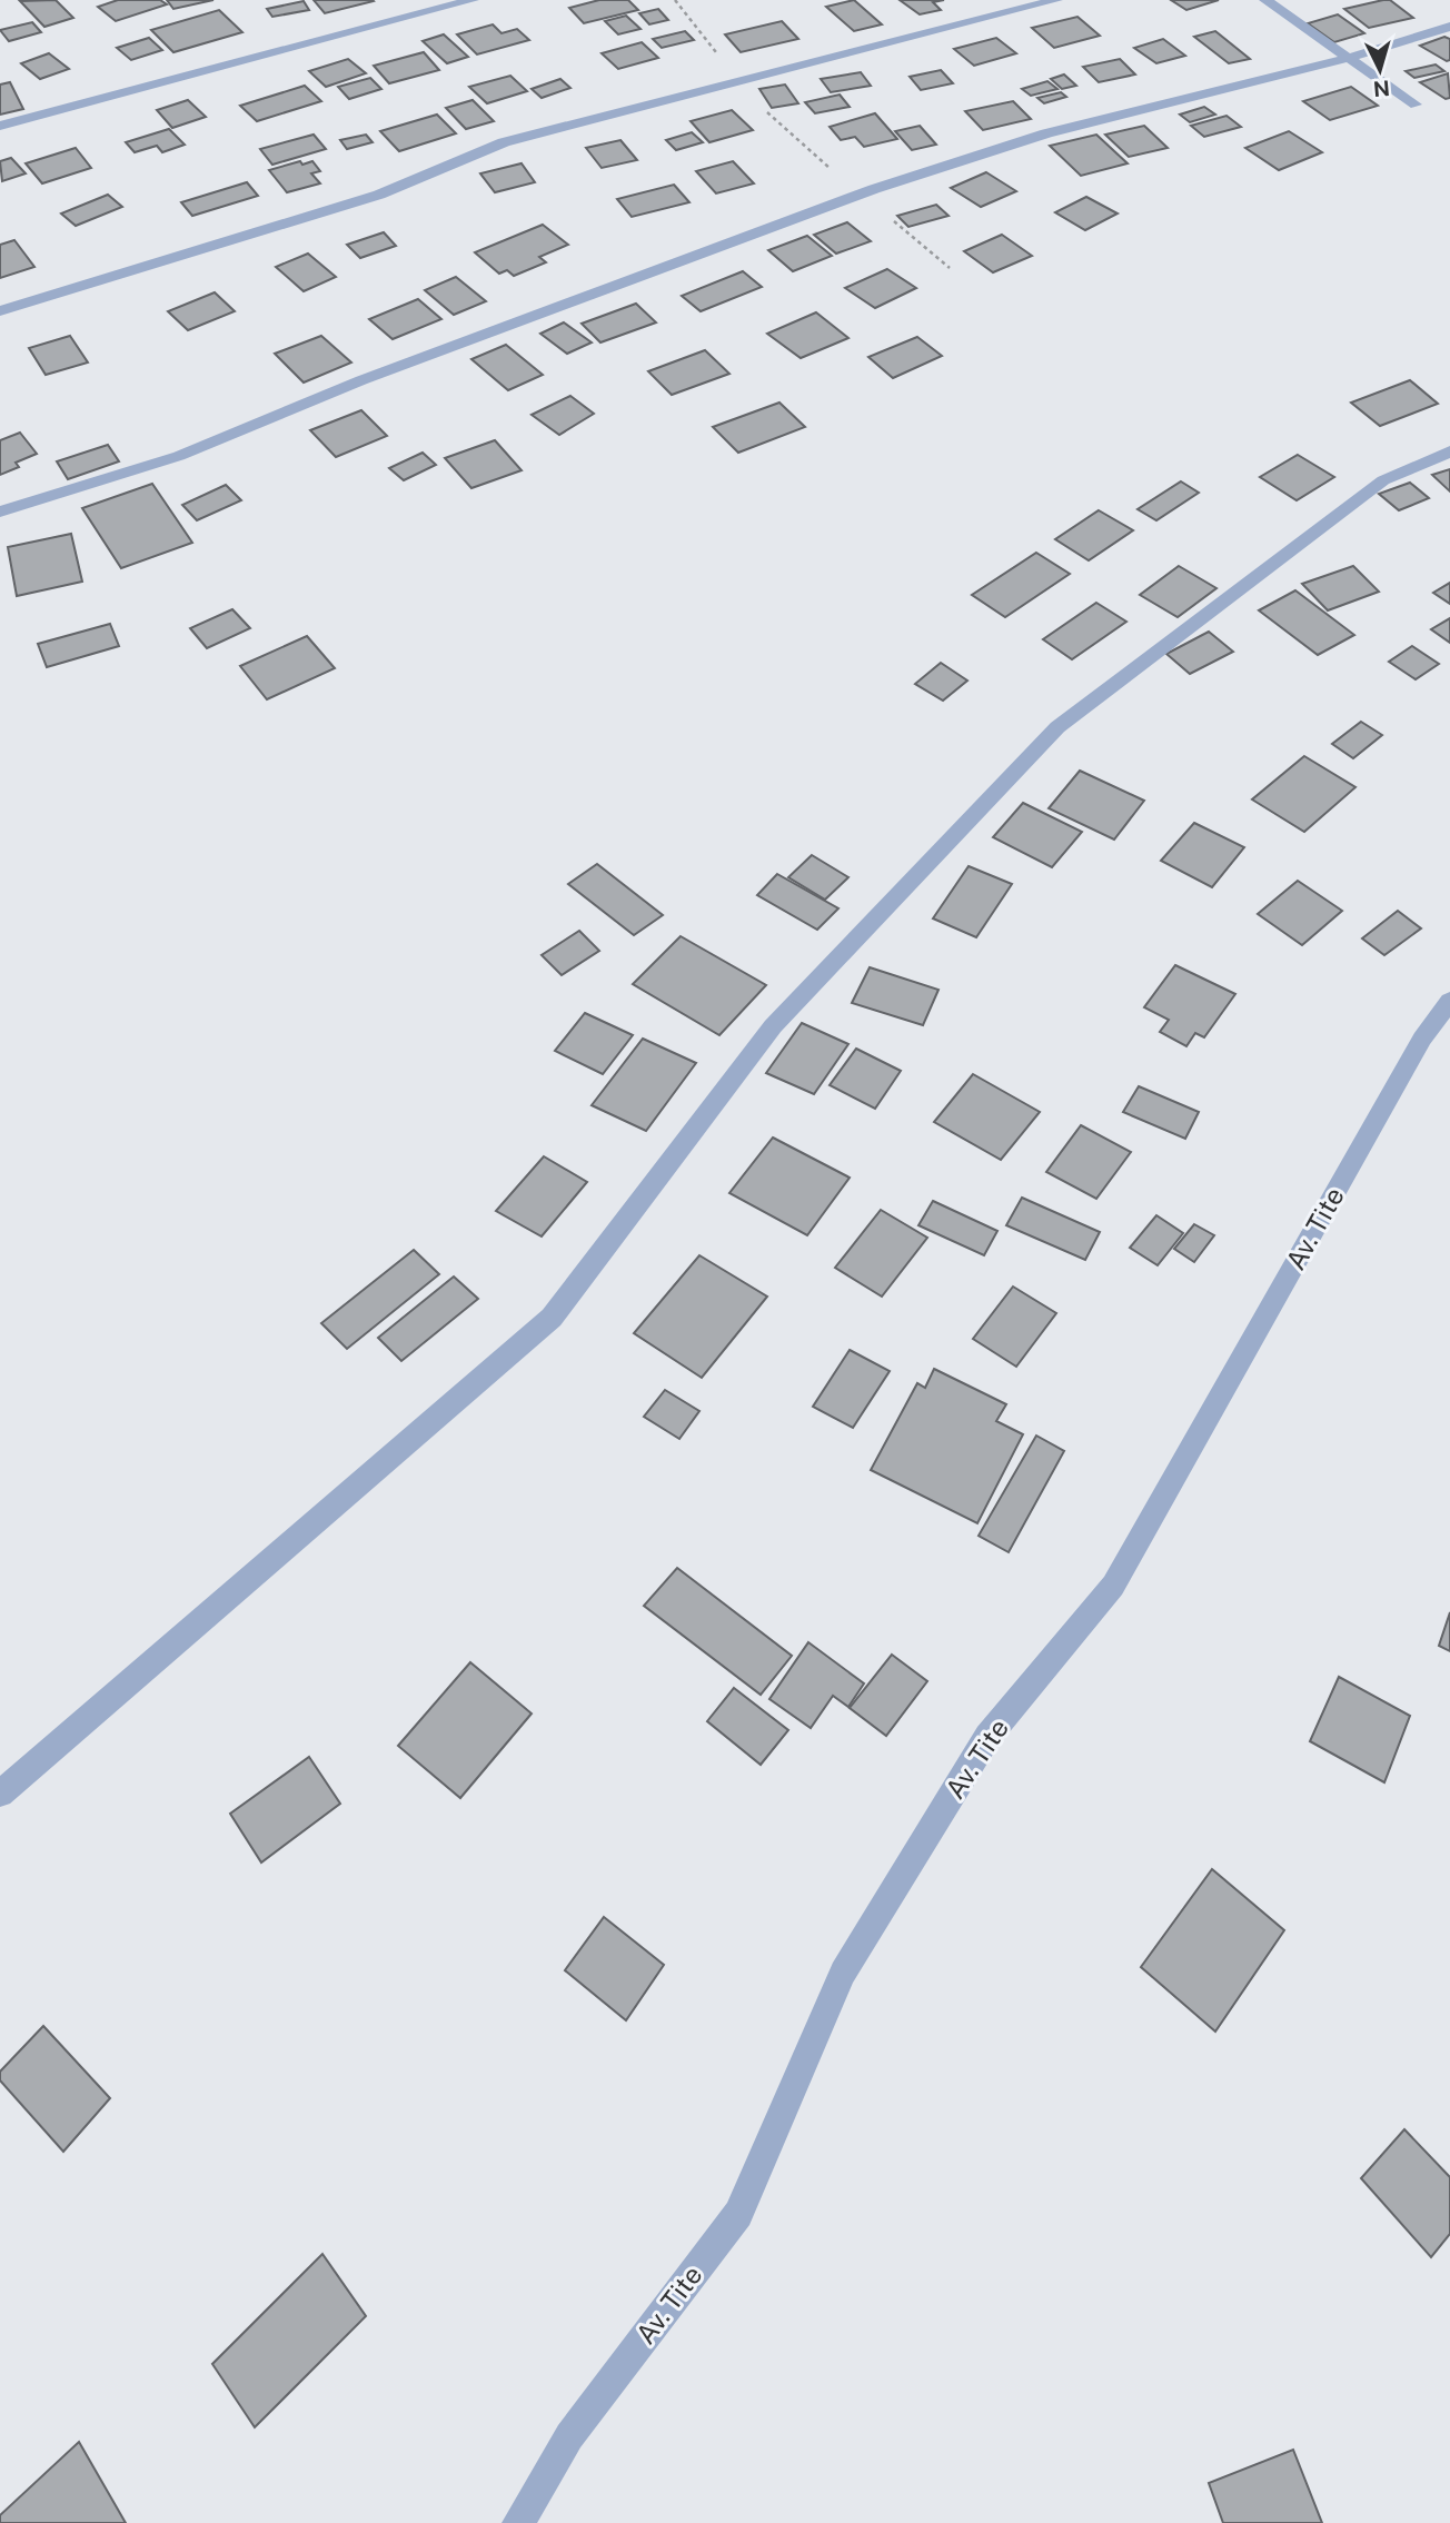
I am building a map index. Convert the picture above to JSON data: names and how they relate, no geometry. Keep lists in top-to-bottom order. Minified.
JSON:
{"streets":{"street":["Av. Tite"]},"north":"bottom"}
